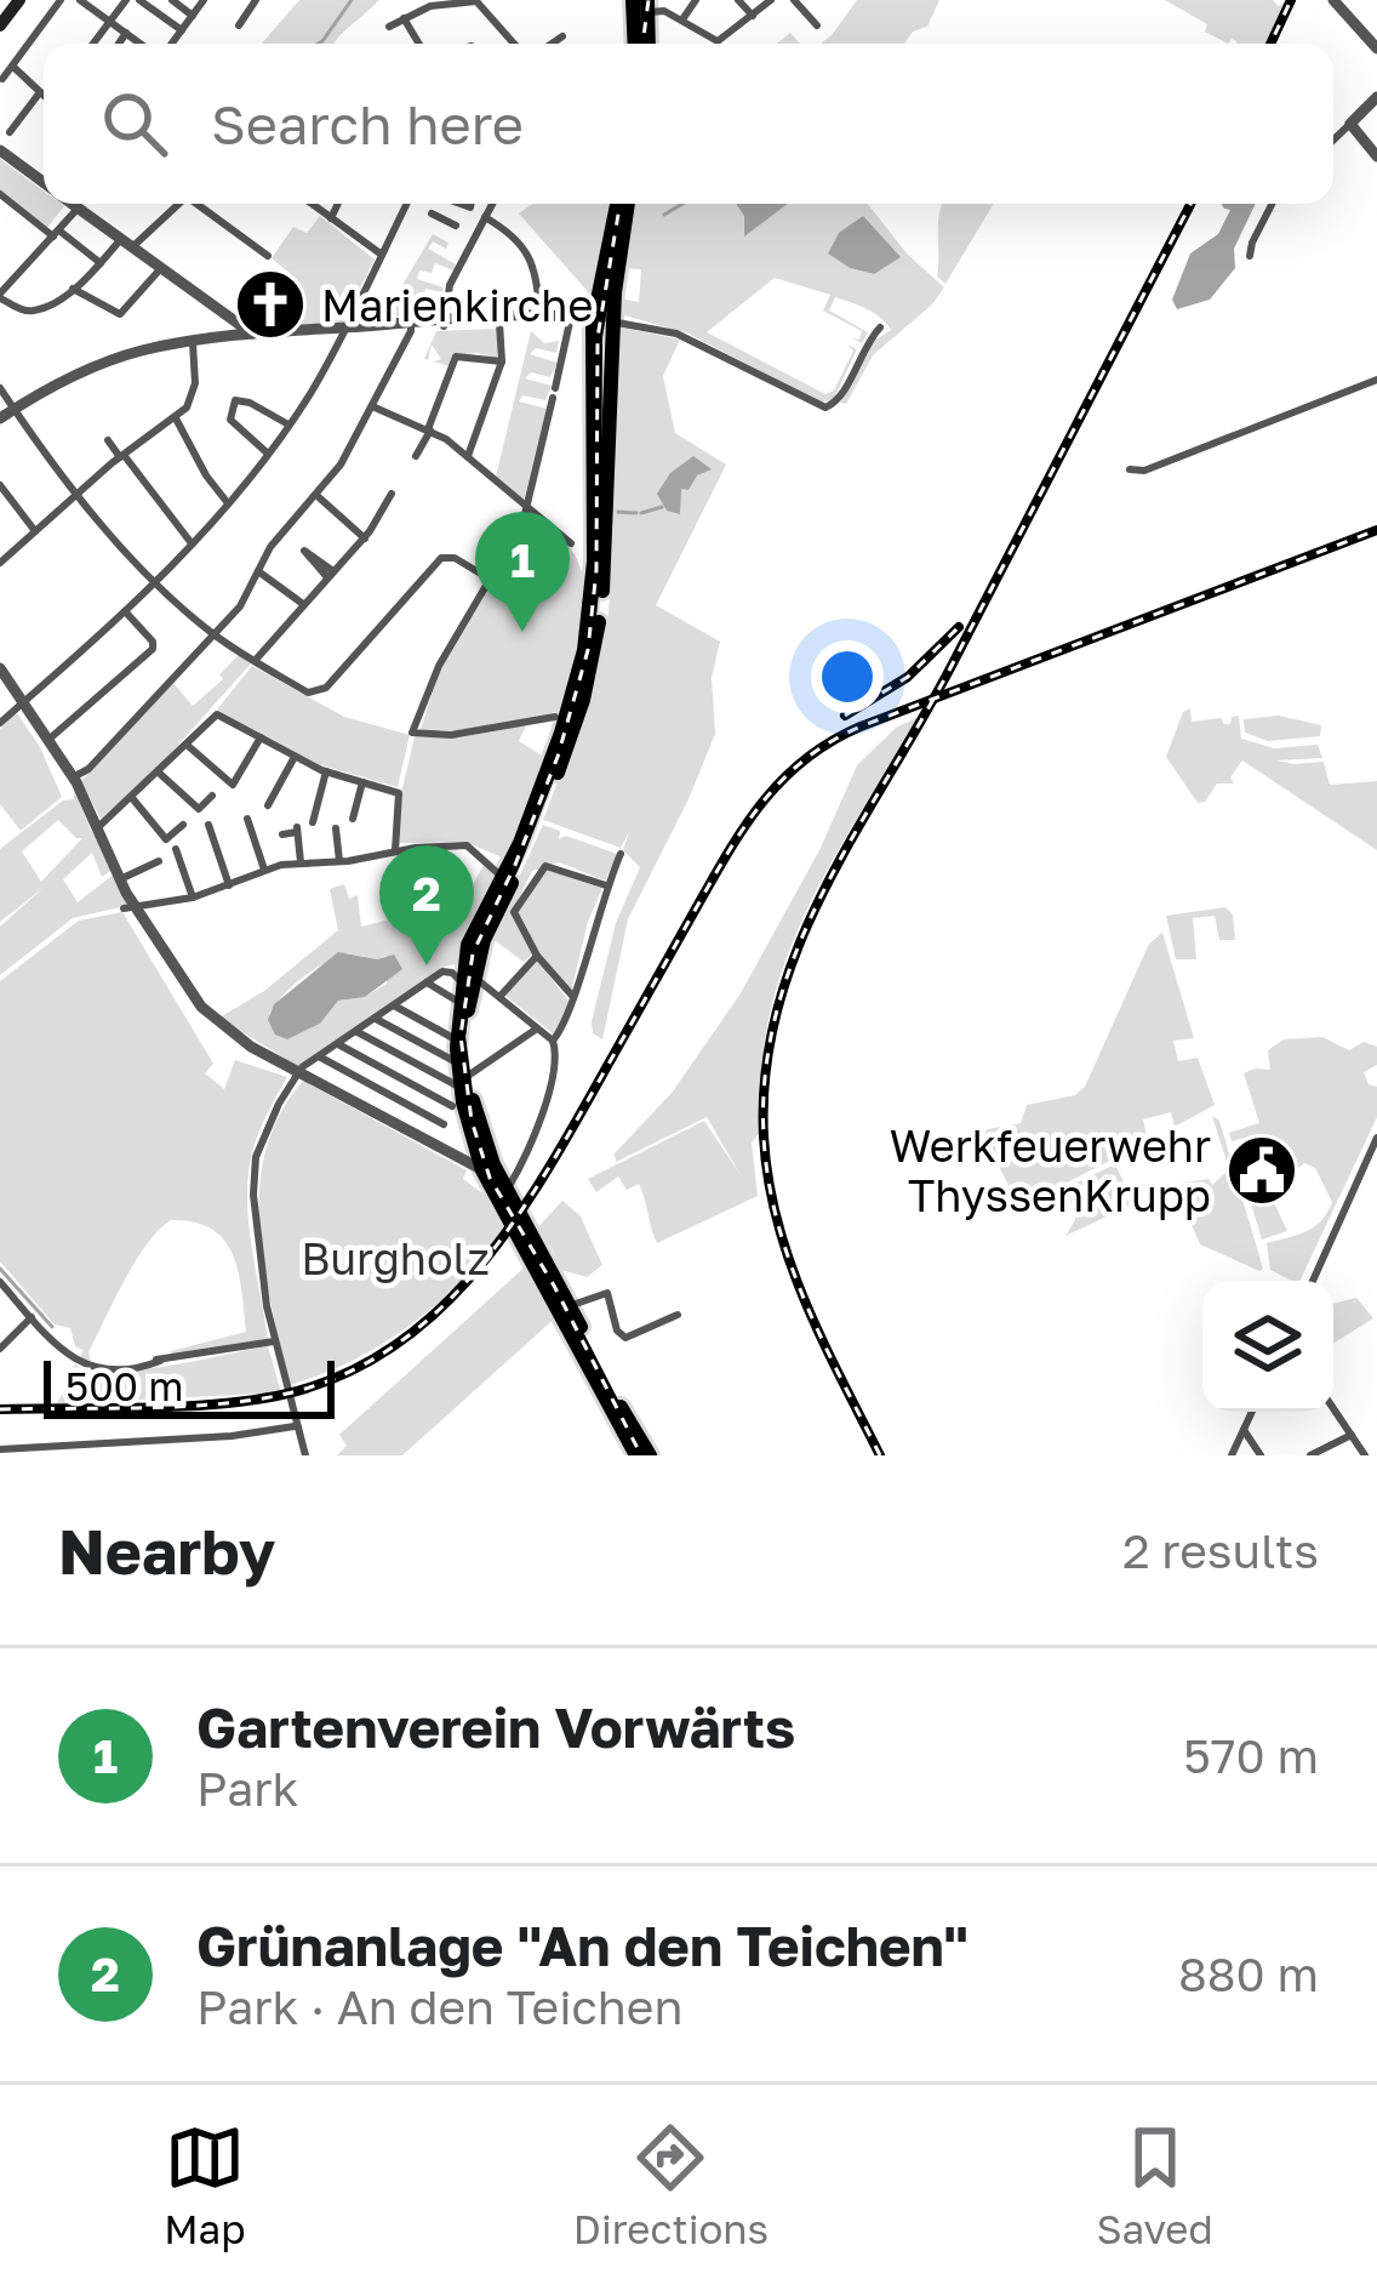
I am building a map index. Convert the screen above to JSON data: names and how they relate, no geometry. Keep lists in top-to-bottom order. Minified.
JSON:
{"parks":["Burgholz"],"places":{"church":["Marienkirche"],"public building":["Werkfeuerwehr ThyssenKrupp"]},"scale_bar":"500 m","page":{"search":"Search here","pins":["1","2"],"scale":"500 m","heading":["Nearby","2 results"],"list":[{"mark":"1","name":"Gartenverein Vorwärts","note":"Park","value":"570 m"},{"mark":"2","name":"Grünanlage \"An den Teichen\"","note":"Park · An den Teichen","value":"880 m"}],"nav":["Map","Directions","Saved"]}}
